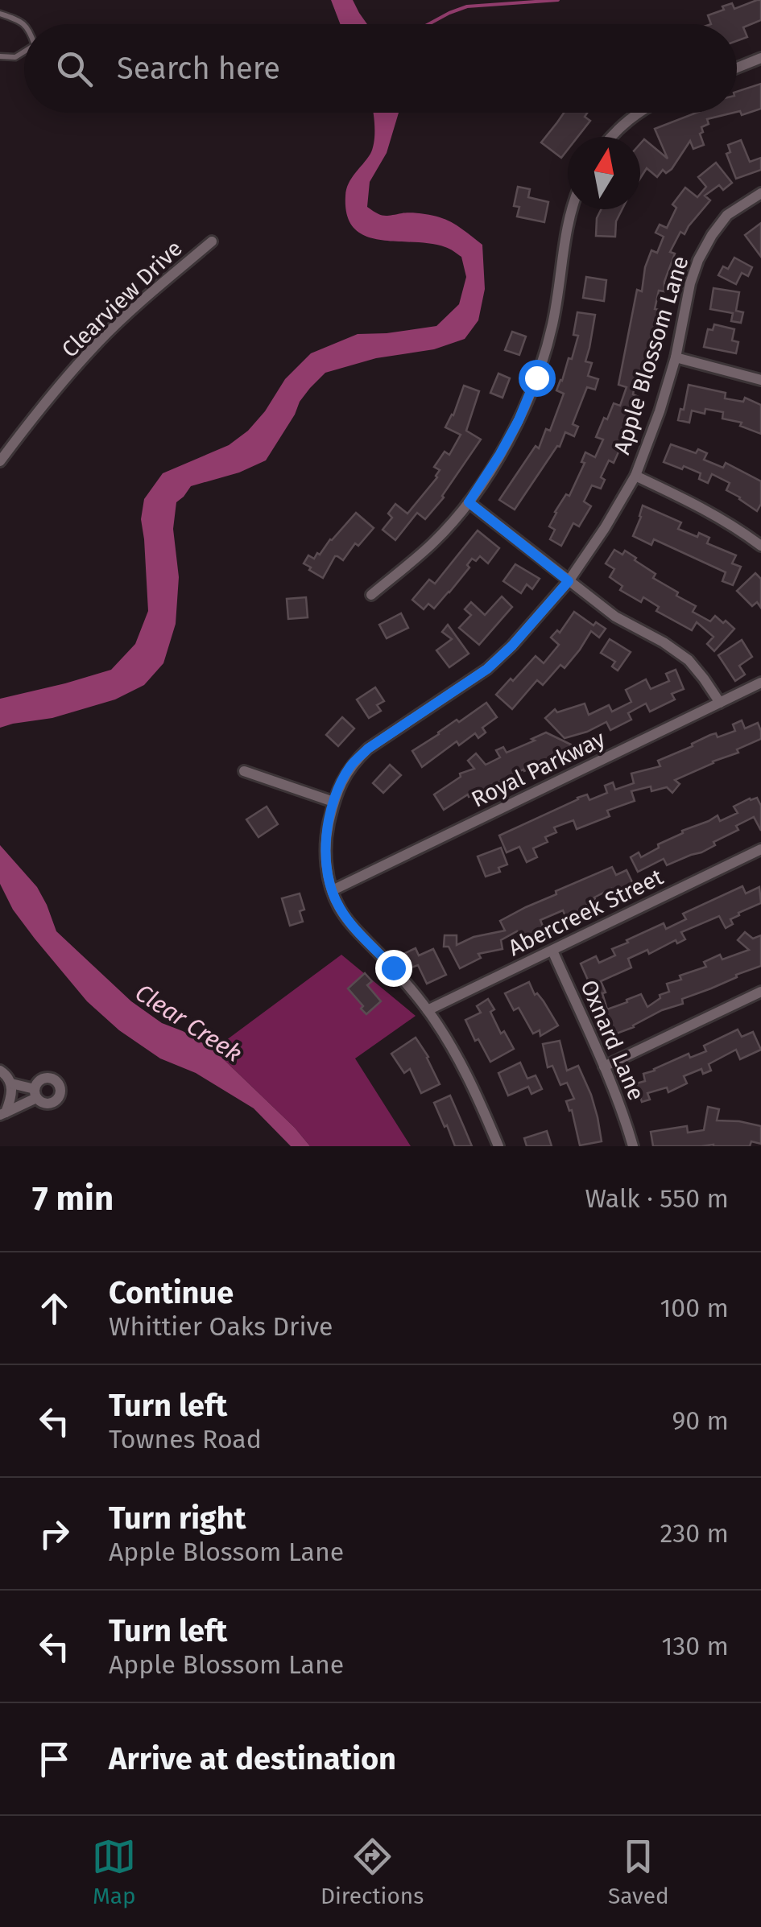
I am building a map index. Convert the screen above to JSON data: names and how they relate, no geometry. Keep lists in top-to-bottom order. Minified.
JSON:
{"streets":{"street":["Clearview Drive","Apple Blossom Lane","Royal Parkway","Abercreek Street","Oxnard Lane"]},"crossings":[["Apple Blossom Lane","Royal Parkway"],["Apple Blossom Lane","Abercreek Street"],["Abercreek Street","Oxnard Lane"]],"water":["Clear Creek"],"north":"top","page":{"search":"Search here","heading":["7 min","Walk · 550 m"],"list":[["Continue","Whittier Oaks Drive","100 m"],["Turn left","Townes Road","90 m"],["Turn right","Apple Blossom Lane","230 m"],["Turn left","Apple Blossom Lane","130 m"],"Arrive at destination"],"nav":["Map","Directions","Saved"]}}
